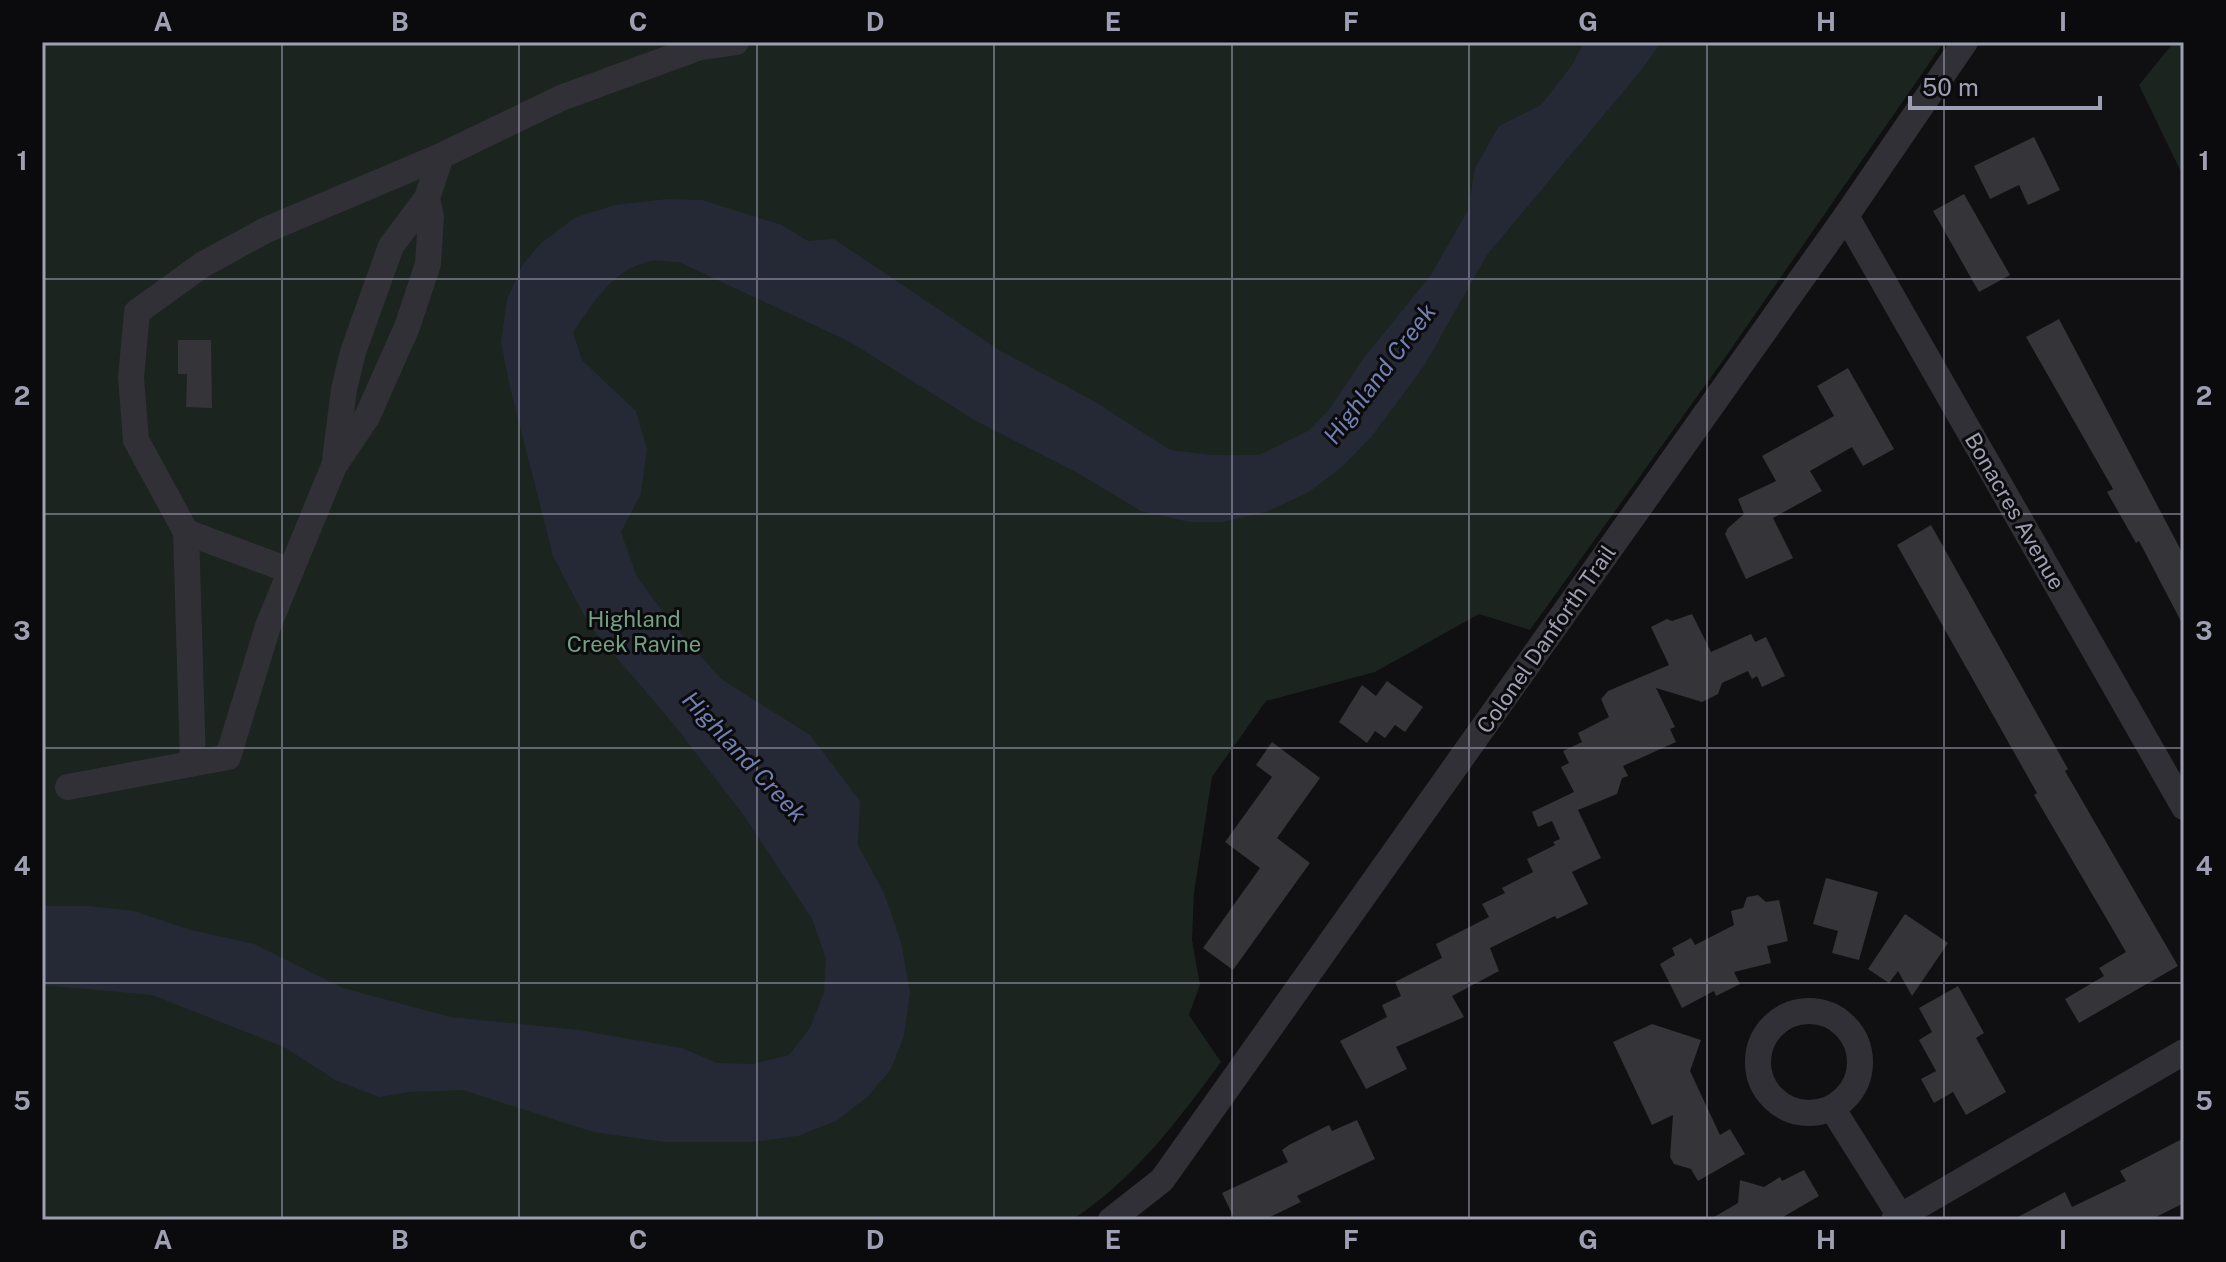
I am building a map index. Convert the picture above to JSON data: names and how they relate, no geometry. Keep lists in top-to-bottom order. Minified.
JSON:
{"streets":{"street":["Bonacres Avenue","Colonel Danforth Trail"]},"crossings":[["Bonacres Avenue","Colonel Danforth Trail"]],"water":["Highland Creek"],"parks":["Highland Creek Ravine"],"scale_bar":"50 m","grid":{"columns":["A","B","C","D","E","F","G","H","I"],"rows":["1","2","3","4","5"]}}
